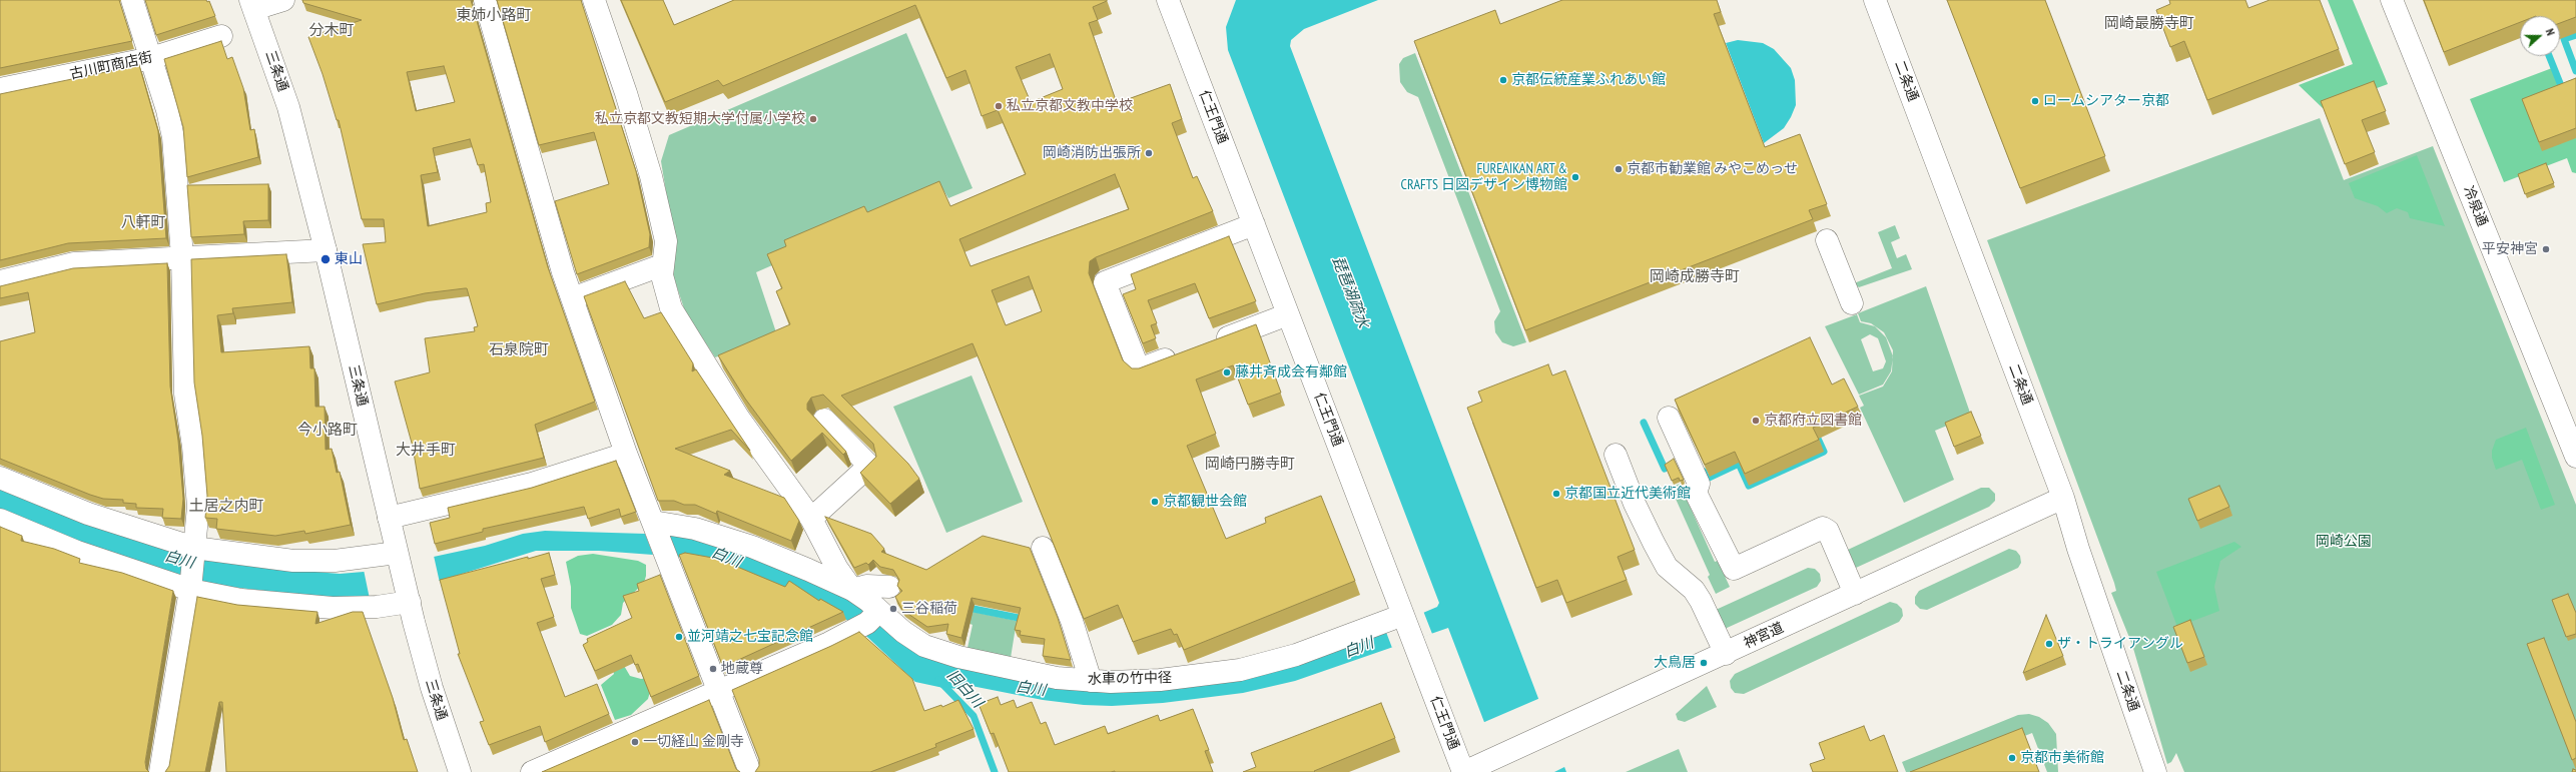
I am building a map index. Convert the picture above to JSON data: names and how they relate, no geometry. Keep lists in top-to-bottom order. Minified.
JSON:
{"streets":{"street":["古川町商店街","三条通","二条通","仁王門通","冷泉通","神宮道","水車の竹中径"]},"crossings":[["二条通","神宮道"],["仁王門通","神宮道"],["仁王門通","水車の竹中径"]],"districts":["東姉小路町","岡崎最勝寺町","分木町","八軒町","岡崎成勝寺町","石泉院町","今小路町","大井手町","岡崎円勝寺町","土居之内町"],"water":["琵琶湖疏水","白川","旧白川"],"parks":["岡崎公園"],"places":["京都伝統産業ふれあい館","ロームシアター京都","私立京都文教中学校","私立京都文教短期大学付属小学校","岡崎消防出張所","京都市勧業館 みやこめっせ","FUREAIKAN ART & CRAFTS 日図デザイン博物館","平安神宮","東山","藤井斉成会有鄰館","京都府立図書館","京都国立近代美術館","京都観世会館","三谷稲荷","並河靖之七宝記念館","ザ・トライアングル","大鳥居","地蔵尊","一切経山 金剛寺","京都市美術館"],"north":"right"}
